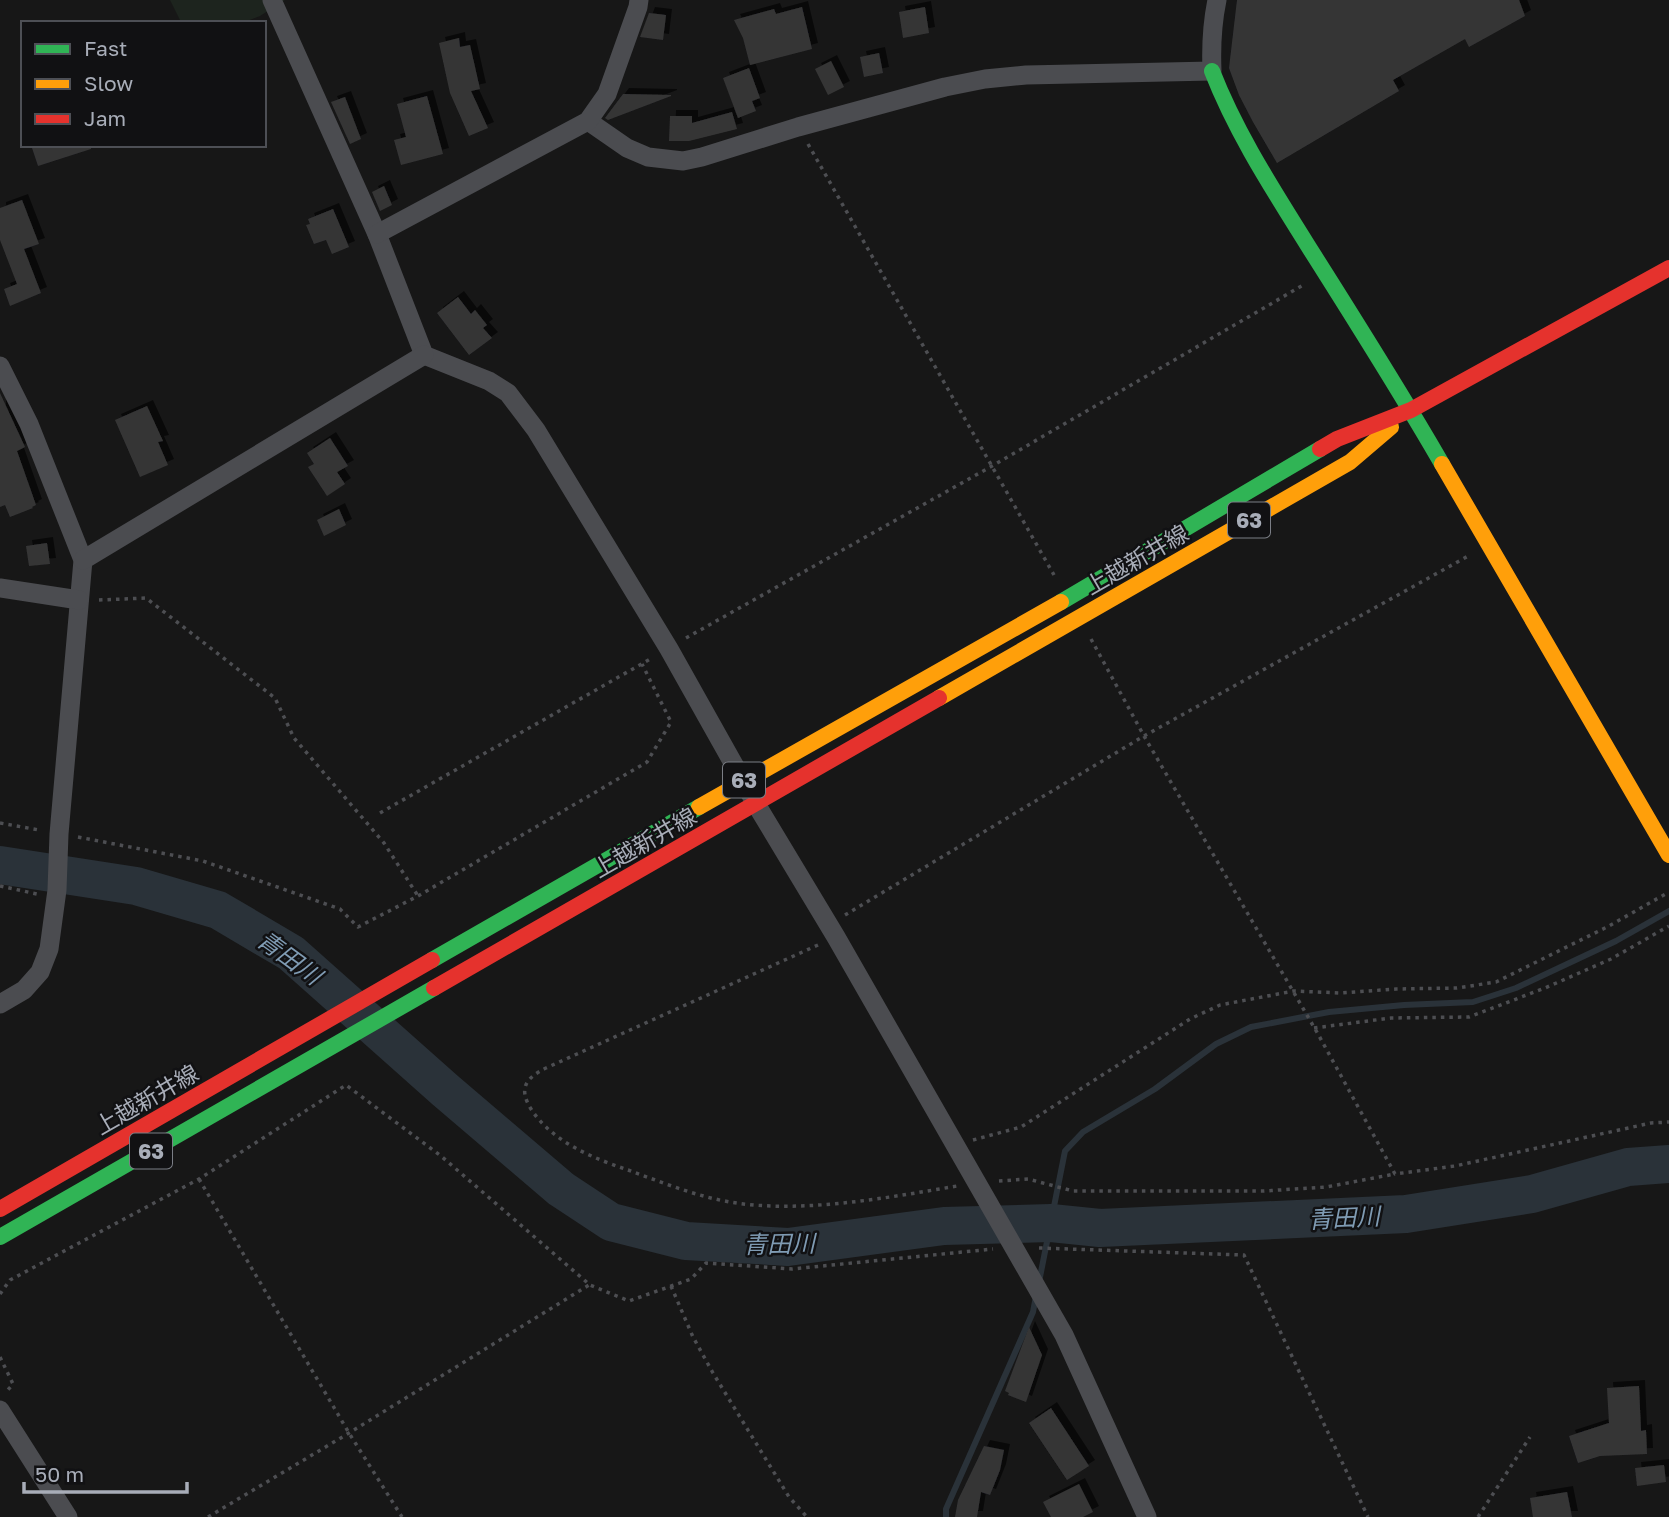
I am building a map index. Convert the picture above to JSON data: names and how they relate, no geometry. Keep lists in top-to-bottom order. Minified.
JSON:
{"streets":{"main road":["63","上越新井線"]},"water":["青田川"],"legend":["Fast","Slow","Jam"],"scale_bar":"50 m"}
